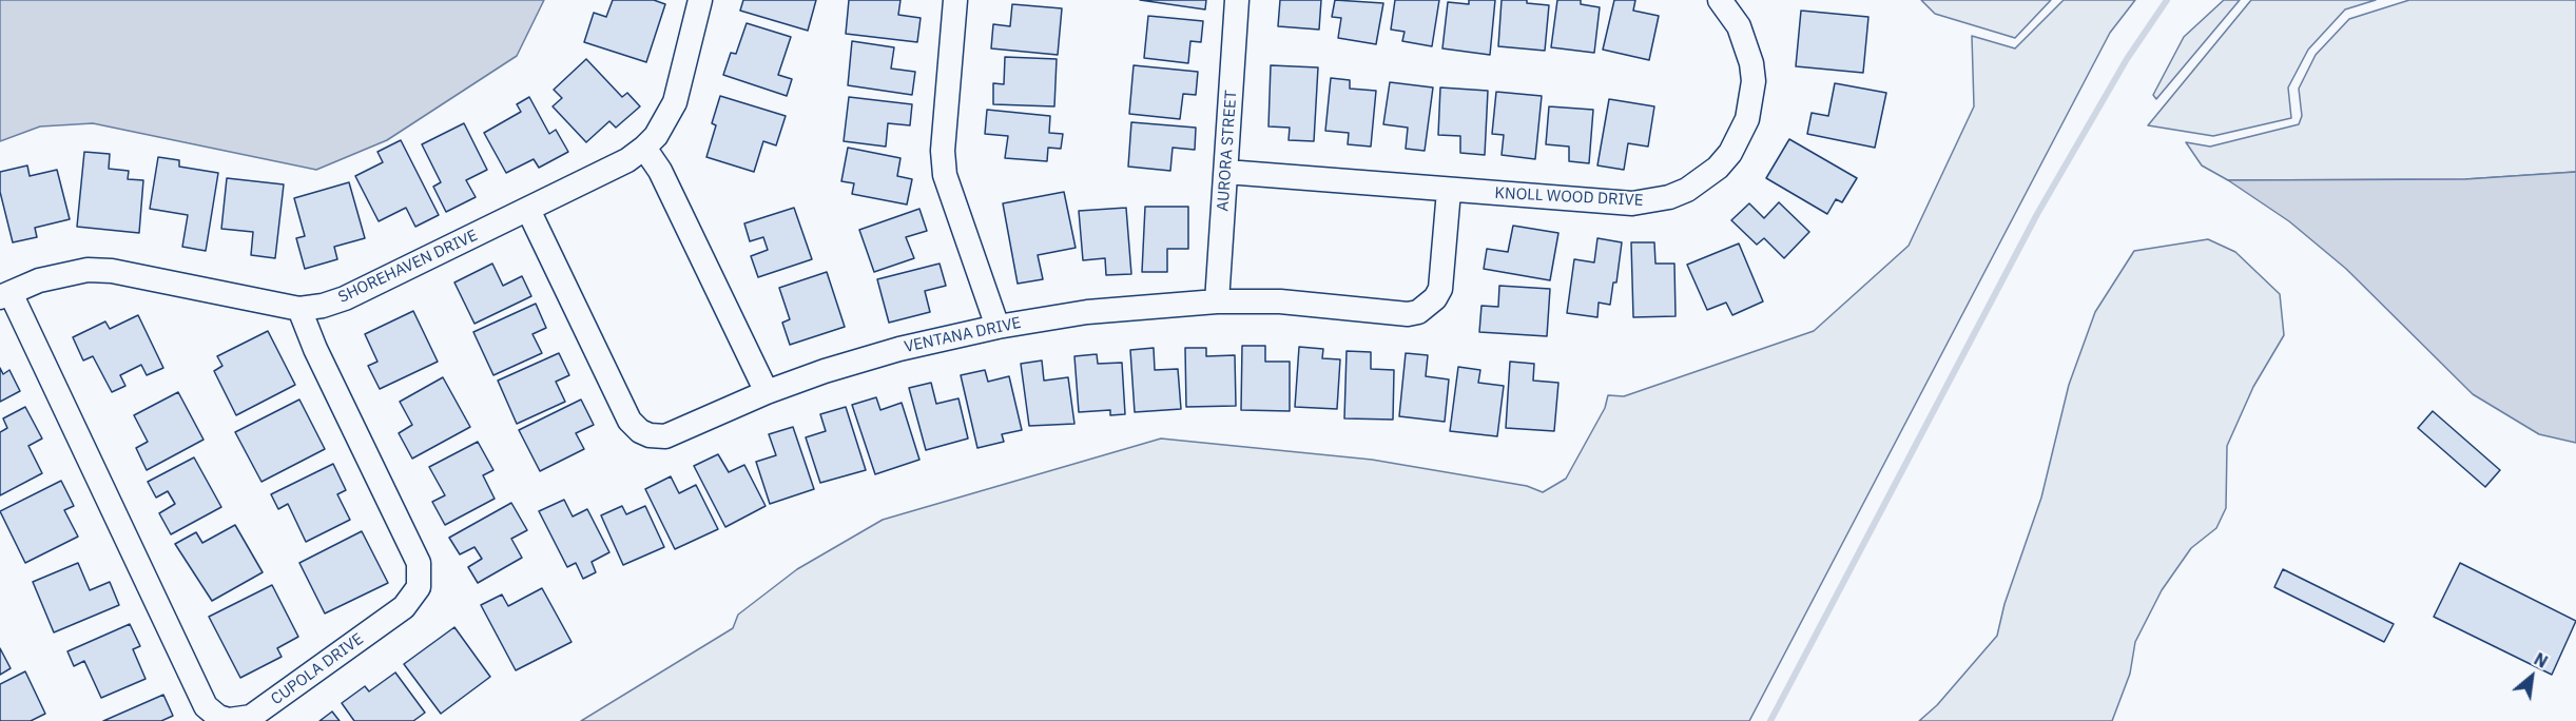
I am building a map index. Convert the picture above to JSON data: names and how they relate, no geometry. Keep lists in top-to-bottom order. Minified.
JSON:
{"streets":{"street":["AURORA STREET","KNOLL WOOD DRIVE","SHOREHAVEN DRIVE","VENTANA DRIVE","CUPOLA DRIVE"]},"crossings":[["AURORA STREET","KNOLL WOOD DRIVE"],["AURORA STREET","VENTANA DRIVE"],["KNOLL WOOD DRIVE","VENTANA DRIVE"],["SHOREHAVEN DRIVE","VENTANA DRIVE"],["SHOREHAVEN DRIVE","CUPOLA DRIVE"]],"north":"top right"}
